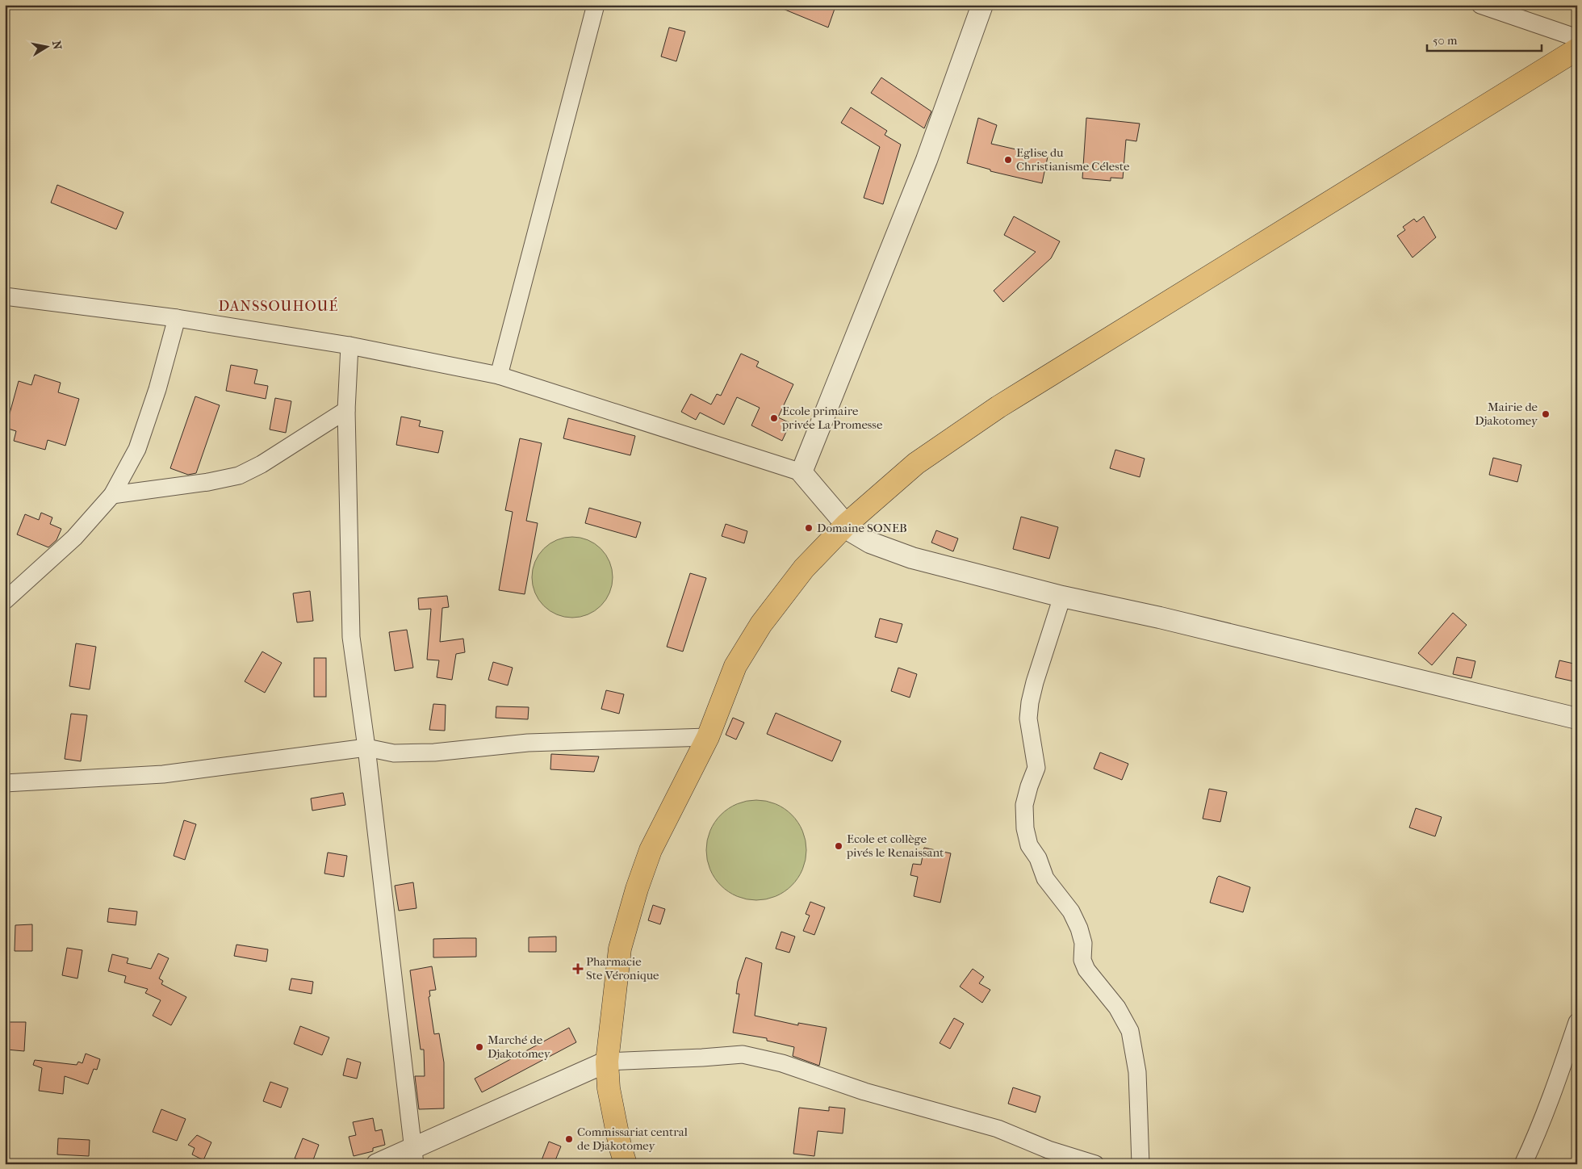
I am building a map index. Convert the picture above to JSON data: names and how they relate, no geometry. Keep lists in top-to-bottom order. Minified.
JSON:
{"districts":["DANSSOUHOUÉ"],"places":{"other":["Eglise du Christianisme Céleste","Mairie de Djakotomey","Ecole primaire privée La Promesse","Domaine SONEB","Ecole et collège pivés le Renaissant","Marché de Djakotomey","Commissariat central de Djakotomey"],"health":["Pharmacie Ste Véronique"]},"scale_bar":"50 m","north":"right"}
